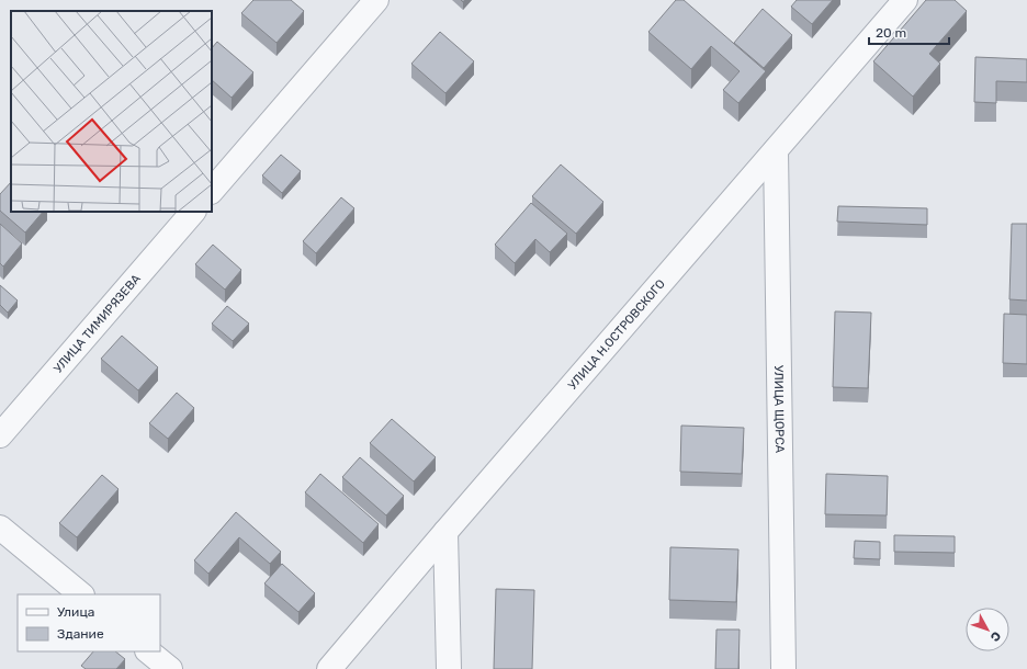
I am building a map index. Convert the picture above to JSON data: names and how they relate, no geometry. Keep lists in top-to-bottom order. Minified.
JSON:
{"streets":{"street":["УЛИЦА ТИМИРЯЗЕВА","УЛИЦА Н.ОСТРОВСКОГО","УЛИЦА ЩОРСА"]},"crossings":[["УЛИЦА Н.ОСТРОВСКОГО","УЛИЦА ЩОРСА"]],"legend":["Улица","Здание"],"scale_bar":"20 m","north":"bottom right"}
